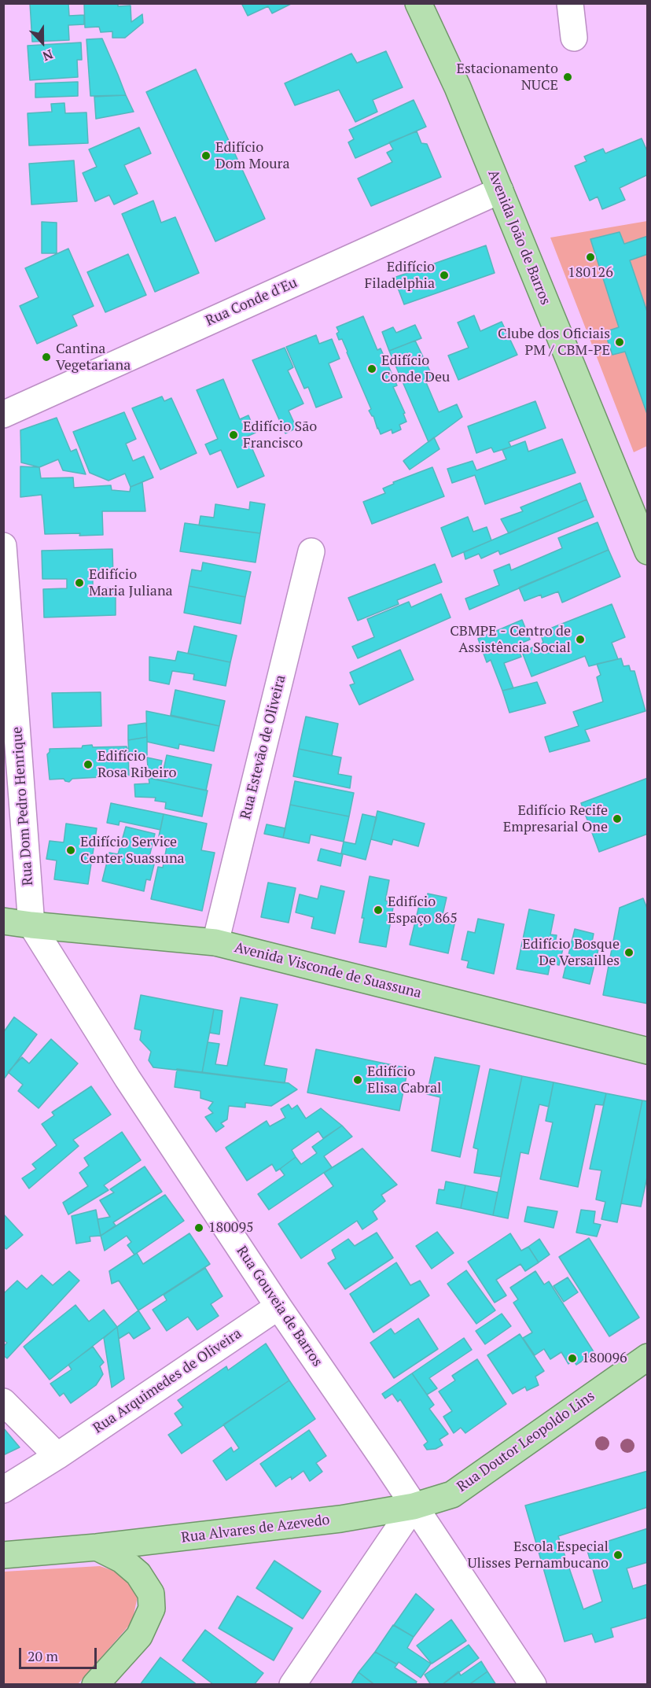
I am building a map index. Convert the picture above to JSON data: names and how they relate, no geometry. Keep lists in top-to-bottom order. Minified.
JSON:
{"streets":{"main road":["Avenida João de Barros","Avenida Visconde de Suassuna","Rua Doutor Leopoldo Lins","Rua Alvares de Azevedo"],"street":["Rua Conde d'Eu","Rua Estevão de Oliveira","Rua Dom Pedro Henrique","Rua Gouveia de Barros","Rua Arquimedes de Oliveira"]},"crossings":[["Avenida João de Barros","Rua Conde d'Eu"],["Rua Estevão de Oliveira","Avenida Visconde de Suassuna"],["Rua Dom Pedro Henrique","Avenida Visconde de Suassuna"],["Rua Dom Pedro Henrique","Rua Gouveia de Barros"],["Avenida Visconde de Suassuna","Rua Gouveia de Barros"],["Rua Gouveia de Barros","Rua Arquimedes de Oliveira"],["Rua Gouveia de Barros","Rua Doutor Leopoldo Lins"],["Rua Gouveia de Barros","Rua Alvares de Azevedo"],["Rua Doutor Leopoldo Lins","Rua Alvares de Azevedo"]],"places":["Estacionamento NUCE","Edifício Dom Moura","180126","Edifício Filadelphia","Clube dos Oficiais PM / CBM-PE","Cantina Vegetariana","Edifício Conde Deu","Edifício São Francisco","Edifício Maria Juliana","CBMPE - Centro de Assistência Social","Edifício Rosa Ribeiro","Edifício Recife Empresarial One","Edifício Service Center Suassuna","Edifício Espaço 865","Edifício Bosque De Versailles","Edifício Elisa Cabral","180095","180096","Escola Especial Ulisses Pernambucano"],"scale_bar":"20 m","north":"bottom"}
